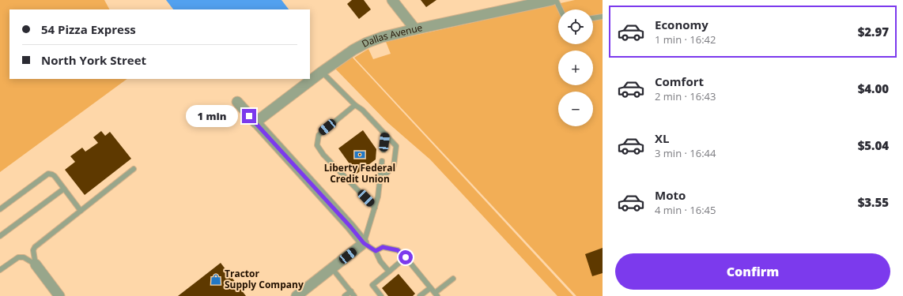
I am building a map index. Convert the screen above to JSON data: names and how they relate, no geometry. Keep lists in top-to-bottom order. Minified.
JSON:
{"streets":{"street":["Dallas Avenue"]},"places":{"bank":["Liberty Federal Credit Union"],"shop":["Tractor Supply Company"]},"page":{"list":[{"name":"Economy","note":"1 min · 16:42","value":"$2.97"},{"name":"Comfort","note":"2 min · 16:43","value":"$4.00"},{"name":"XL","note":"3 min · 16:44","value":"$5.04"},{"name":"Moto","note":"4 min · 16:45","value":"$3.55"}],"map_buttons":["+","−"],"banner":["54 Pizza Express","North York Street"],"bubble":"1 min","buttons":"Confirm"}}
